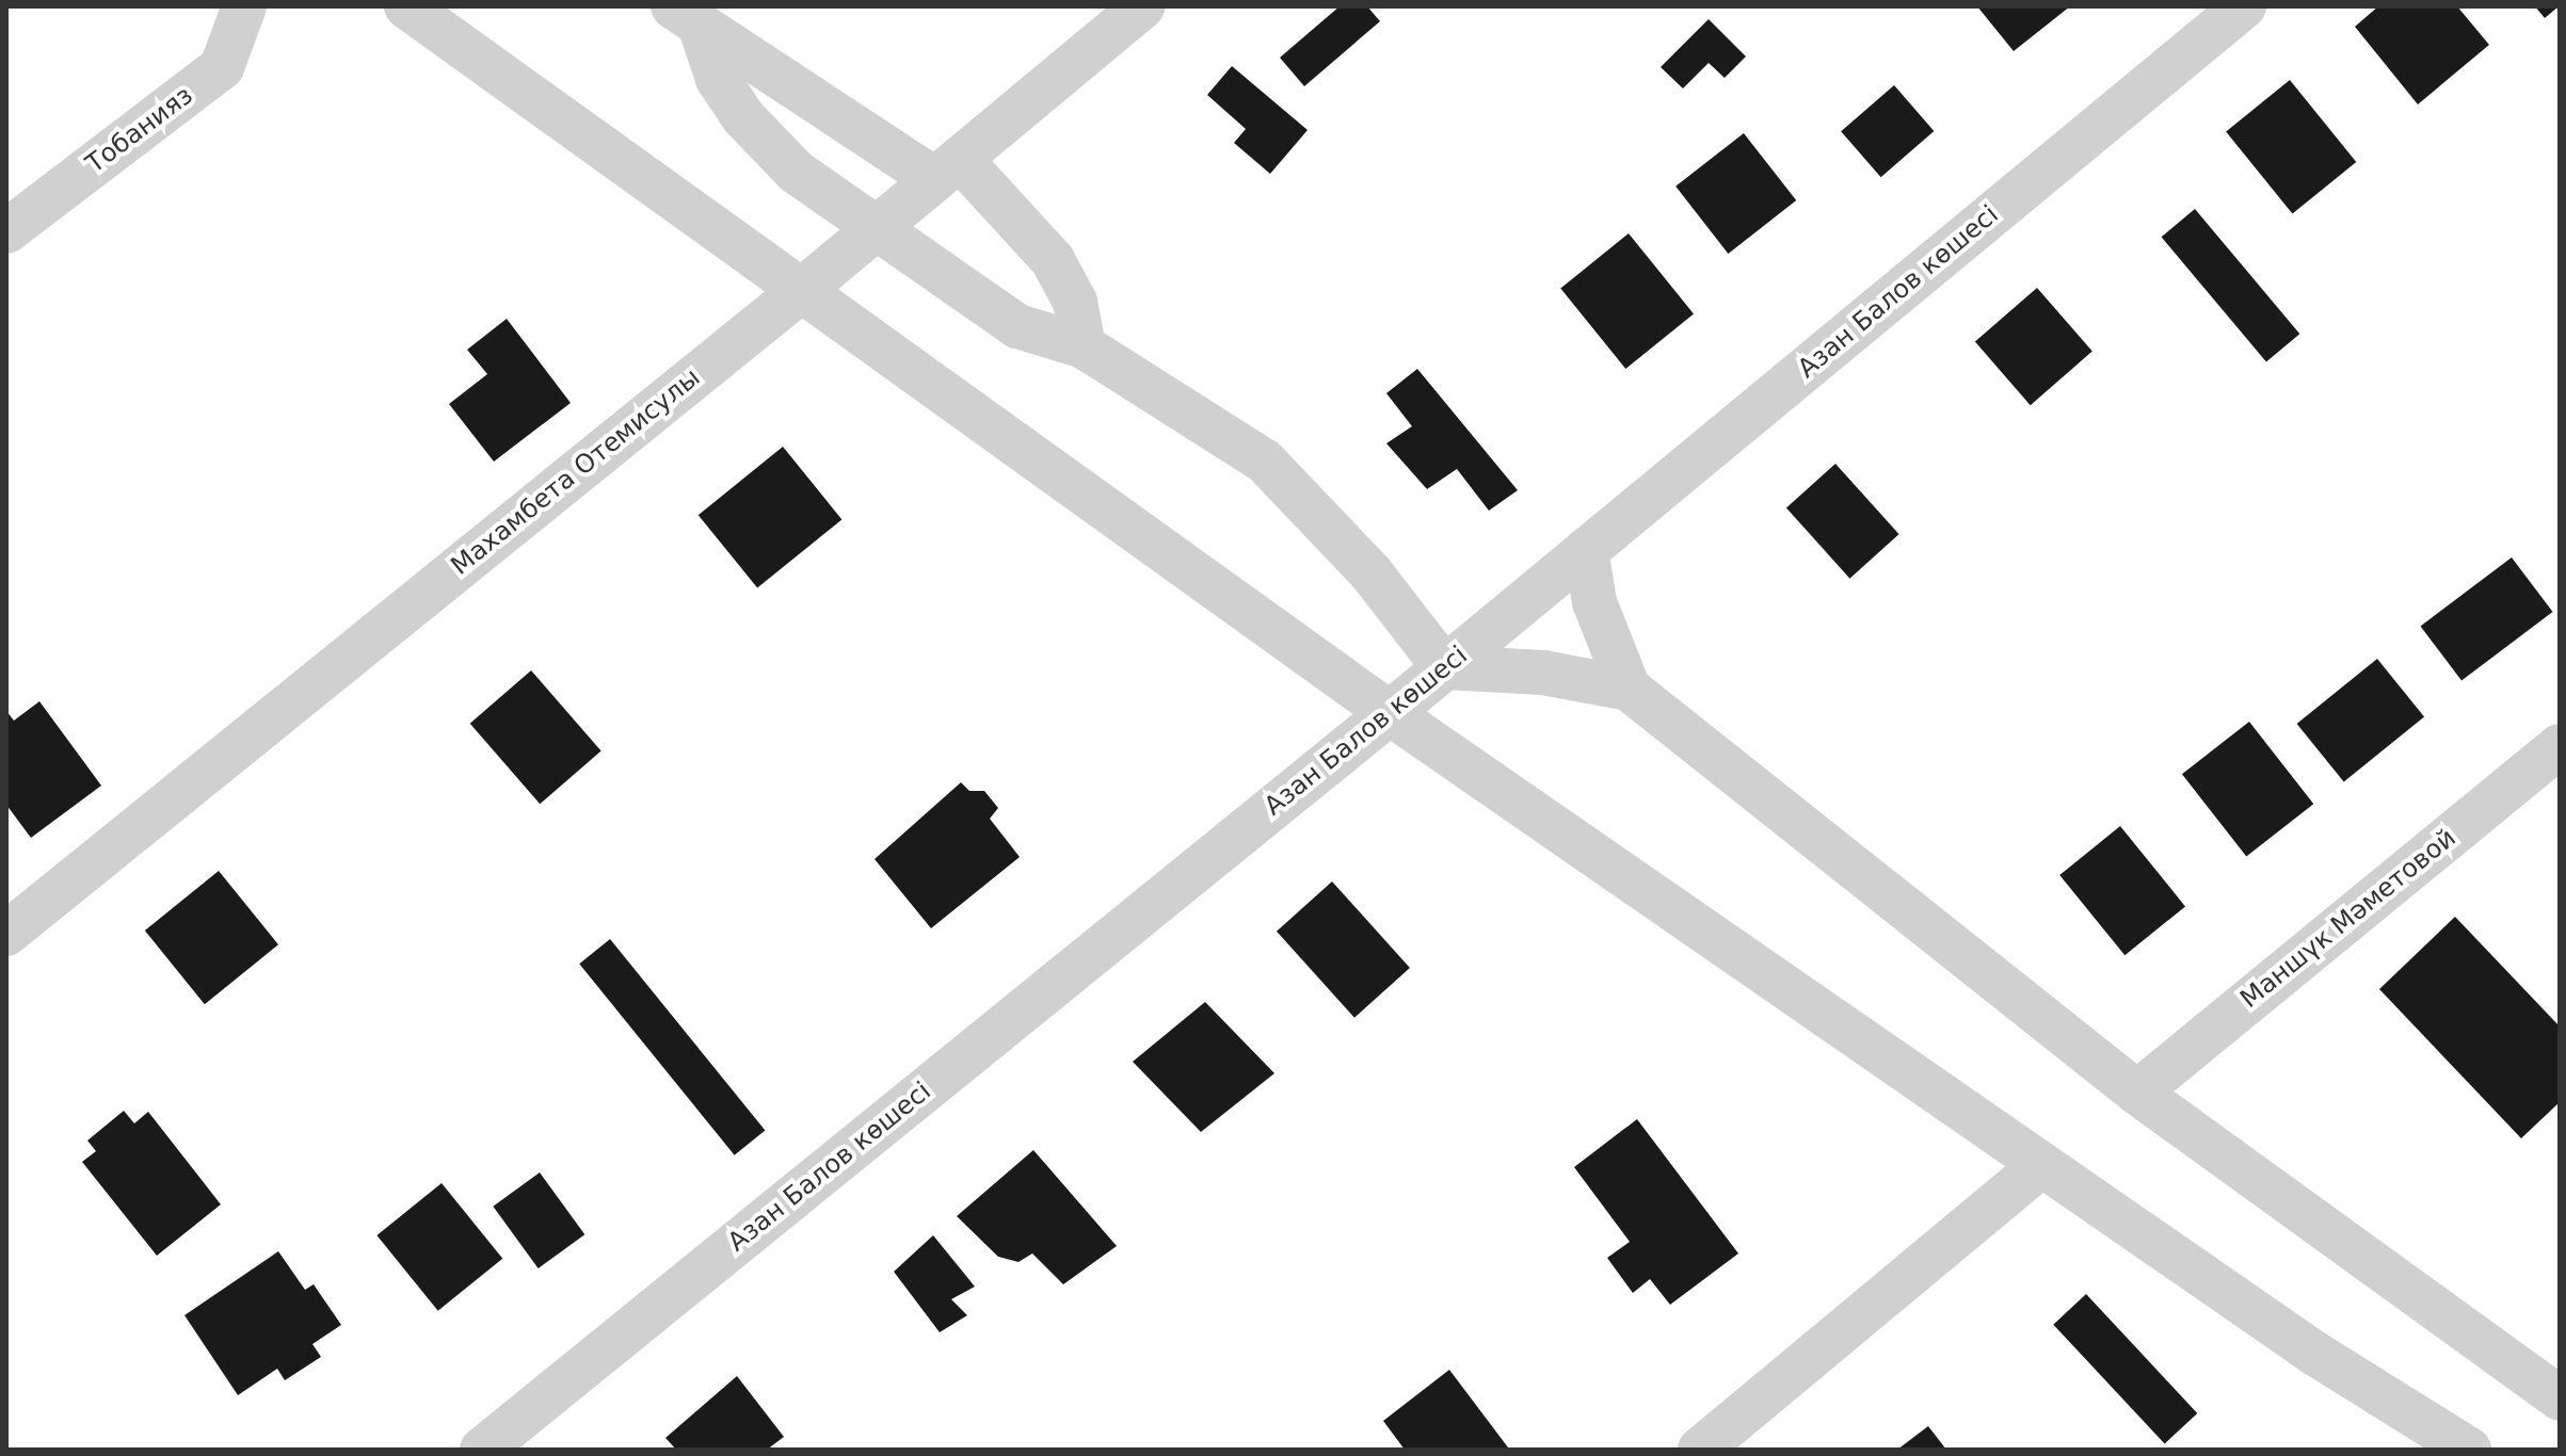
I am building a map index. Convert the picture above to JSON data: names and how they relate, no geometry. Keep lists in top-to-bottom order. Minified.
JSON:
{"streets":{"street":["Тобанияз","Азан Балов көшесі","Махамбета Отемисулы","Маншүк Мәметовой"]}}
